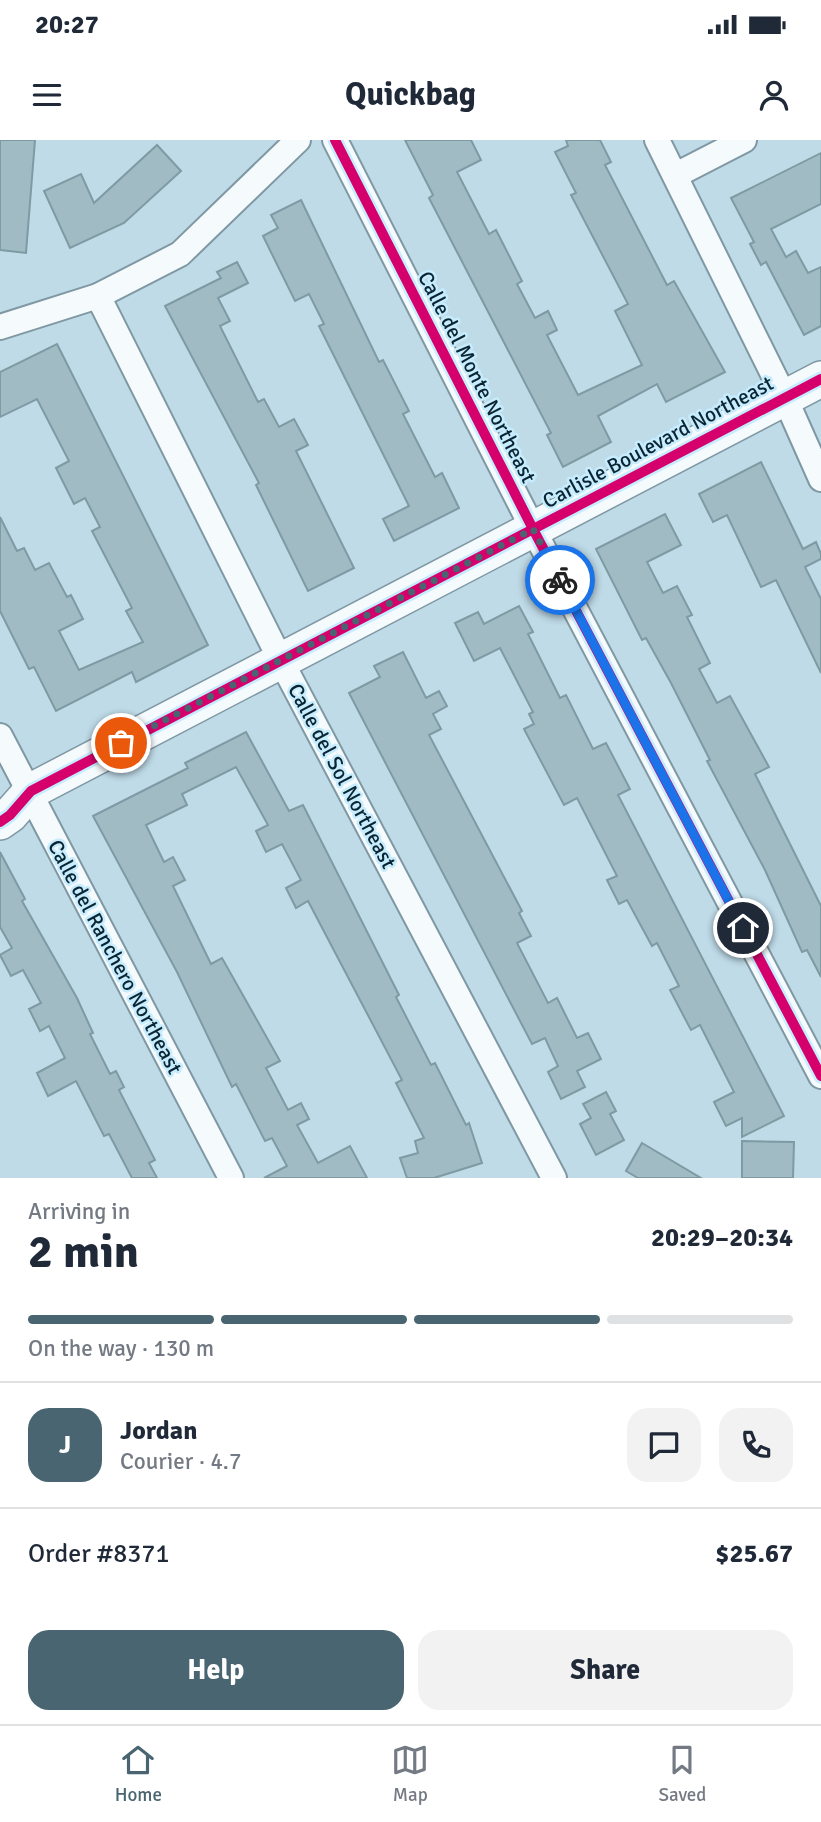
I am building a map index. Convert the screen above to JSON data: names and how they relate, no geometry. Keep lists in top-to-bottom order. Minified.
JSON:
{"streets":{"main road":["Carlisle Boulevard Northeast"],"street":["Calle del Monte Northeast","Calle del Sol Northeast","Calle del Ranchero Northeast"]},"crossings":[["Calle del Monte Northeast","Carlisle Boulevard Northeast"],["Carlisle Boulevard Northeast","Calle del Sol Northeast"],["Carlisle Boulevard Northeast","Calle del Ranchero Northeast"]],"page":{"status":"20:27","header":"Quickbag","heading":["2 min","Arriving in","20:29–20:34"],"panel":["Jordan","Courier · 4.7","Order #8371","$25.67"],"bar":"On the way · 130 m","round":"J","buttons":["Help","Share"],"tabs":["Home","Map","Saved"]}}
